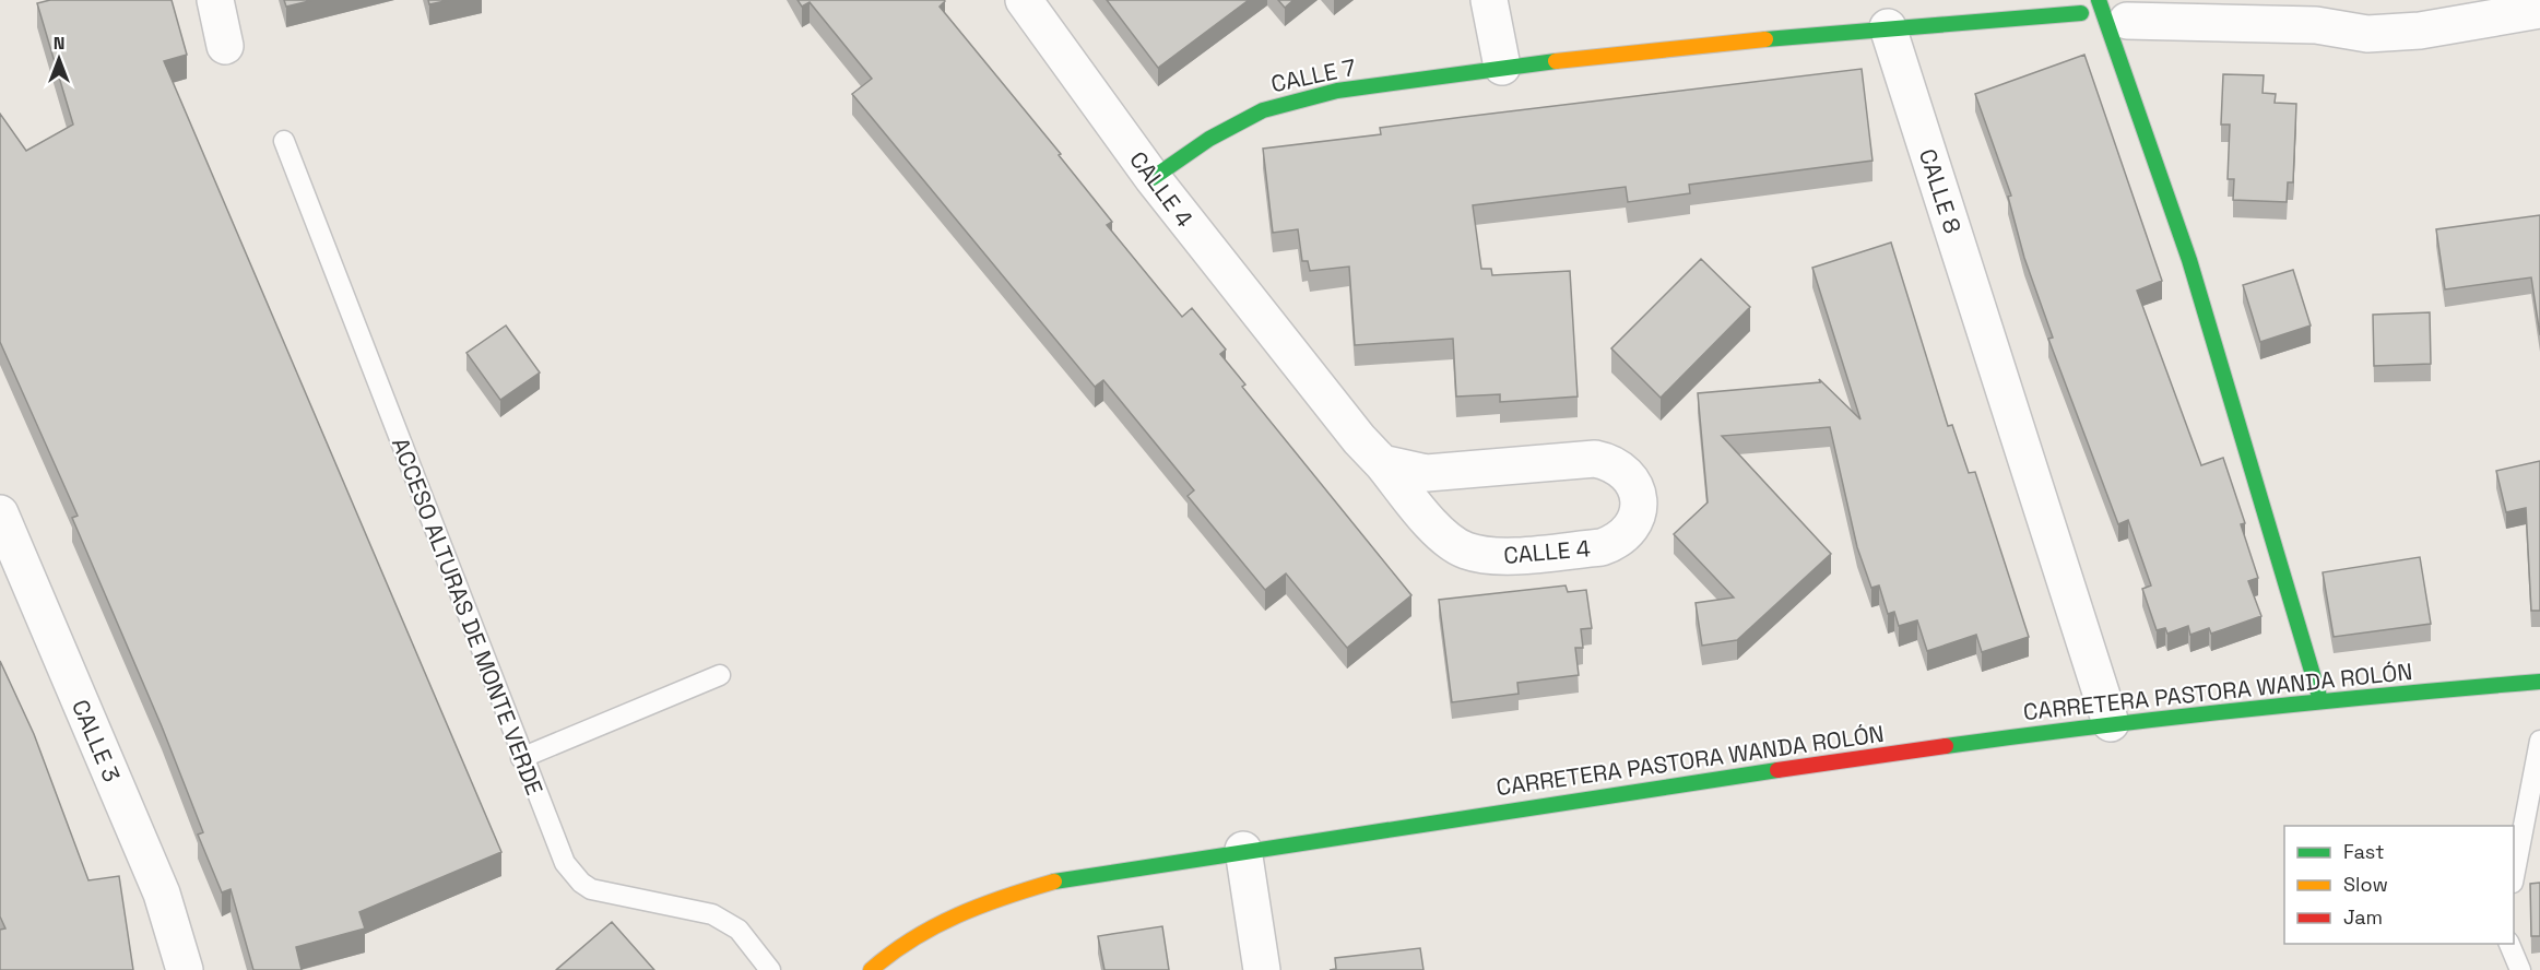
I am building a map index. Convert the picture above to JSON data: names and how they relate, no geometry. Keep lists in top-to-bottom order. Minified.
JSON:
{"streets":{"street":["CALLE 7","CALLE 4","CALLE 8","CARRETERA PASTORA WANDA ROLÓN","CALLE 3"],"lane":["ACCESO ALTURAS DE MONTE VERDE"]},"crossings":[["CALLE 7","CALLE 4"],["CALLE 8","CARRETERA PASTORA WANDA ROLÓN"]],"legend":["Fast","Slow","Jam"],"north":"top"}
